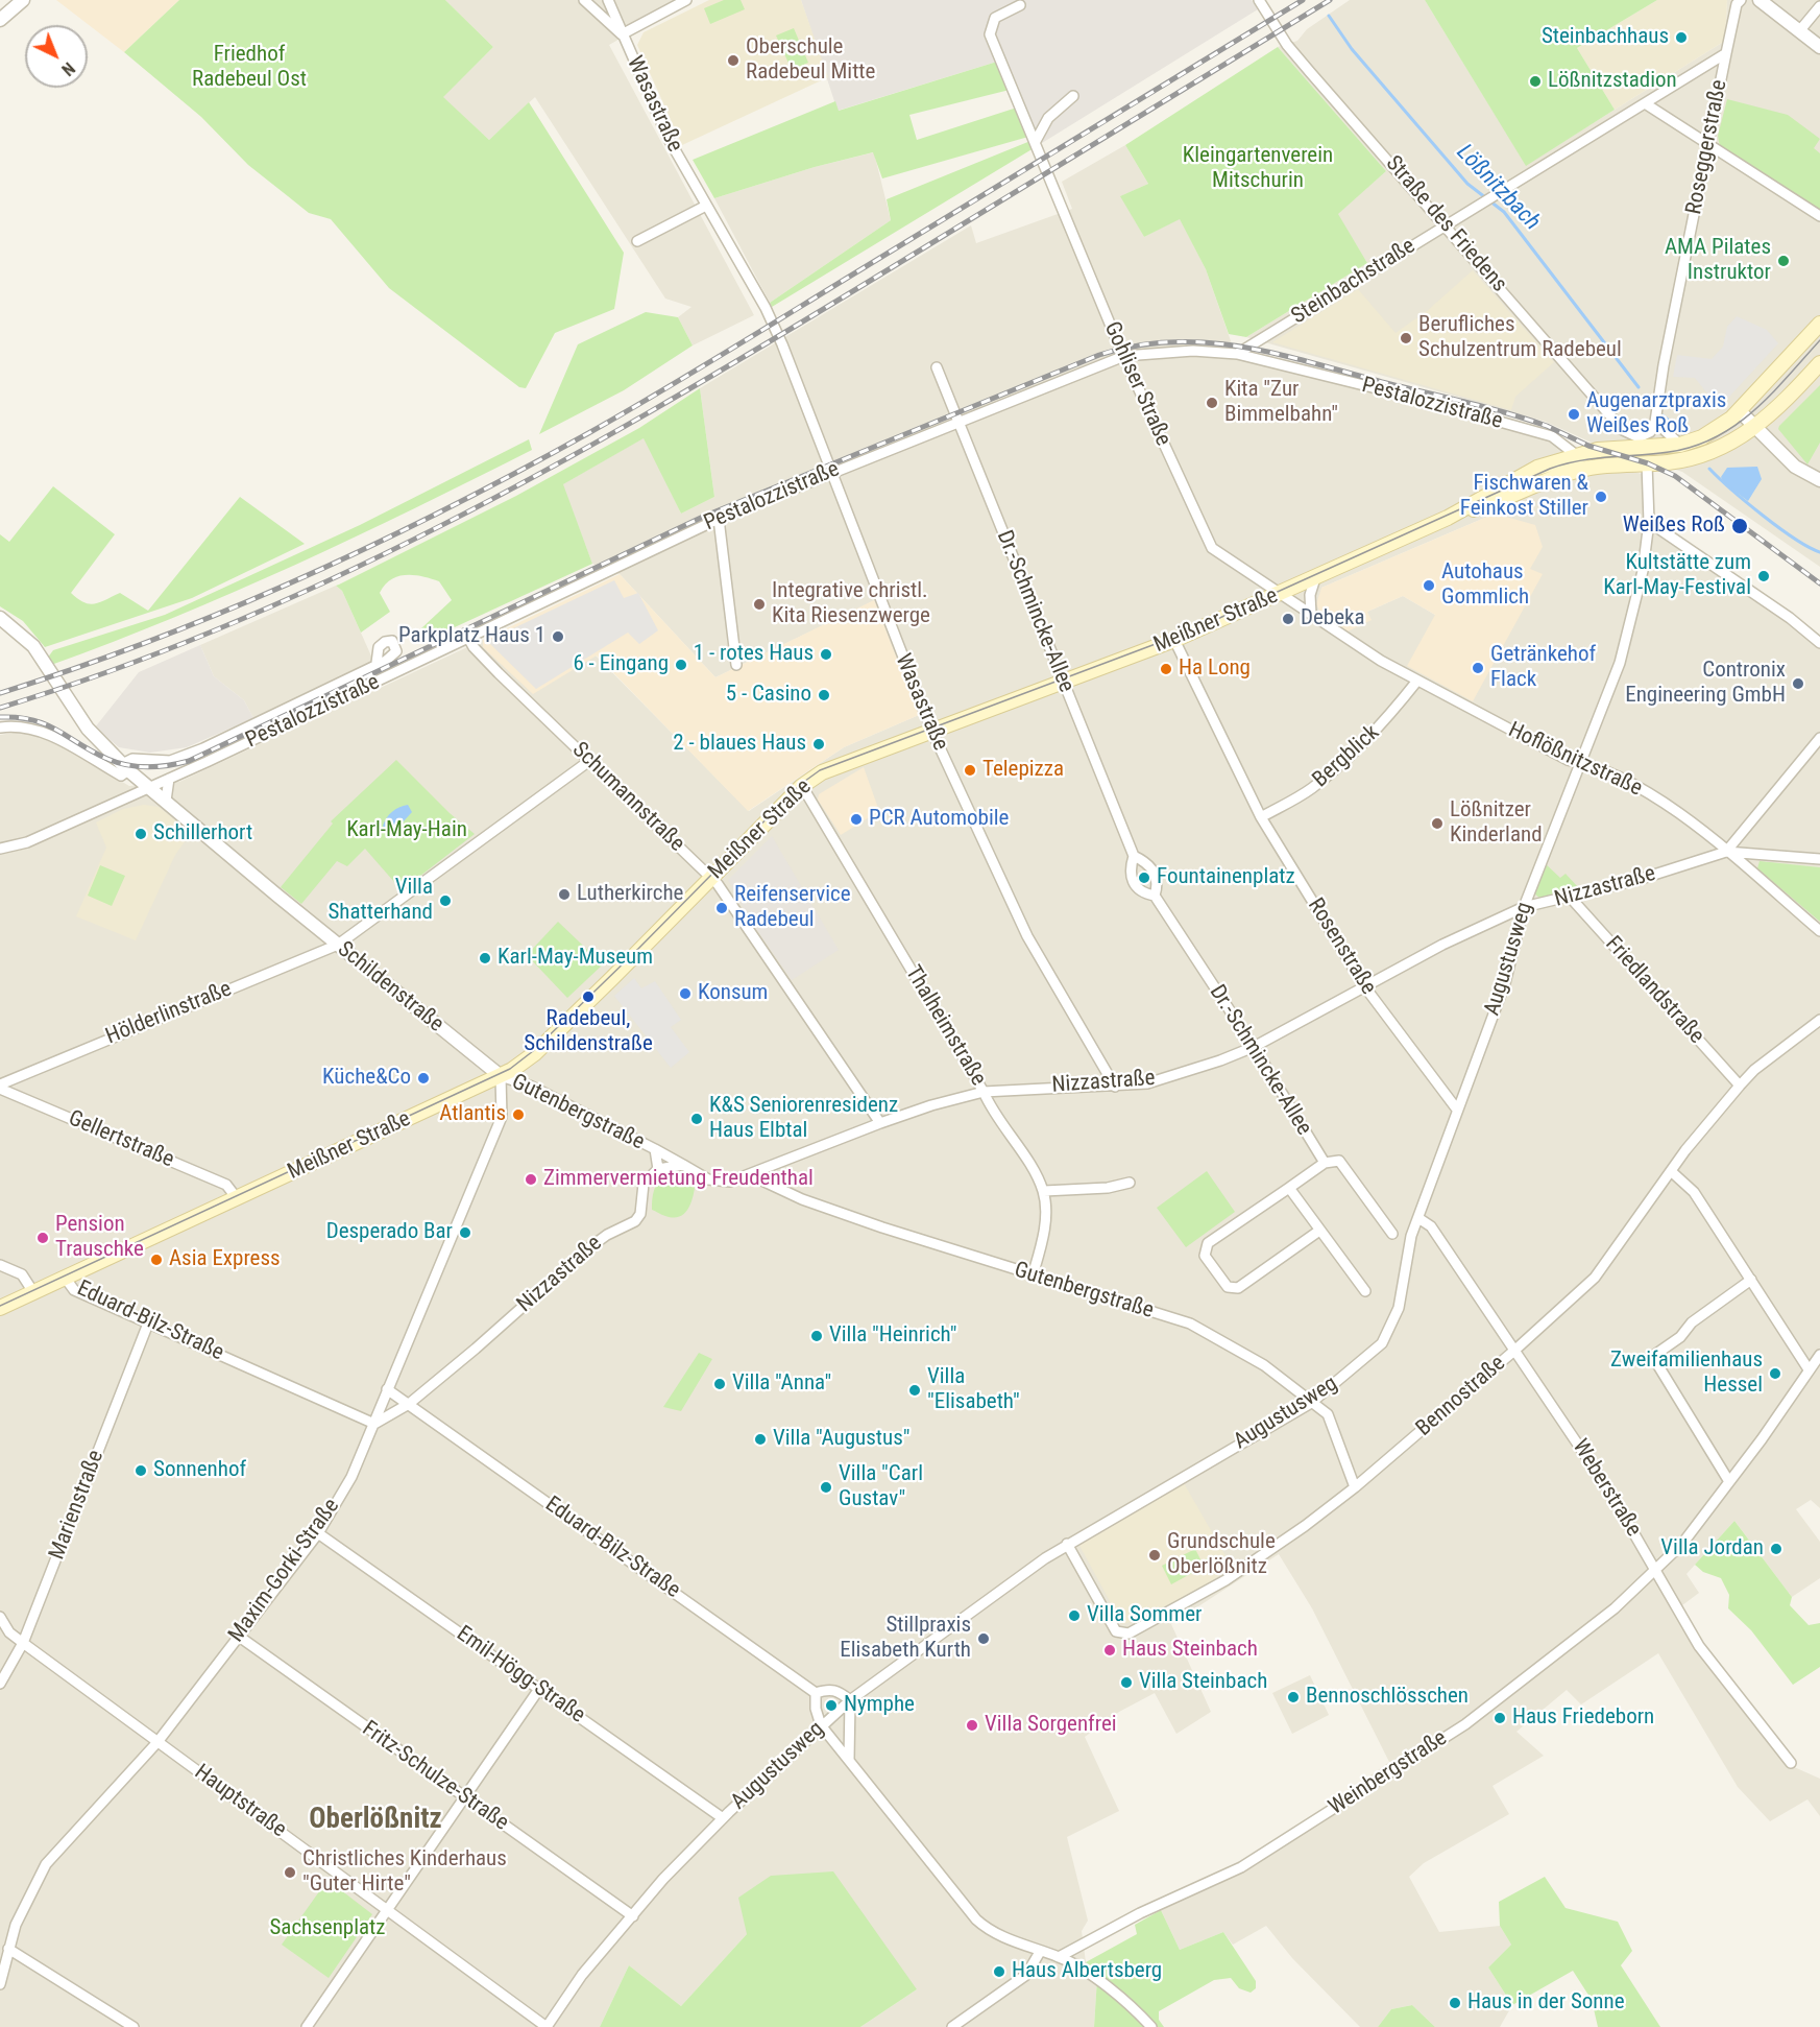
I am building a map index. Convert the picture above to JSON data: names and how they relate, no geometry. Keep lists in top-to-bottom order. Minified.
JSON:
{"streets":{"main road":["Meißner Straße"],"street":["Wasastraße","Roseggerstraße","Straße des Friedens","Steinbachstraße","Gohliser Straße","Pestalozzistraße","Dr.-Schmincke-Allee","Bergblick","Hoflößnitzstraße","Schumannstraße","Nizzastraße","Rosenstraße","Augustusweg","Schildenstraße","Friedlandstraße","Hölderlinstraße","Thalheimstraße","Gutenbergstraße","Gellertstraße","Eduard-Bilz-Straße","Bennostraße","Weberstraße","Marienstraße","Maxim-Gorki-Straße","Emil-Högg-Straße","Weinbergstraße","Fritz-Schulze-Straße","Hauptstraße"]},"crossings":[["Wasastraße","Pestalozzistraße"],["Wasastraße","Meißner Straße"],["Wasastraße","Nizzastraße"],["Roseggerstraße","Straße des Friedens"],["Roseggerstraße","Steinbachstraße"],["Straße des Friedens","Steinbachstraße"],["Steinbachstraße","Pestalozzistraße"],["Gohliser Straße","Pestalozzistraße"],["Gohliser Straße","Meißner Straße"],["Gohliser Straße","Hoflößnitzstraße"],["Pestalozzistraße","Dr.-Schmincke-Allee"],["Pestalozzistraße","Meißner Straße"],["Pestalozzistraße","Schumannstraße"],["Pestalozzistraße","Schildenstraße"],["Dr.-Schmincke-Allee","Meißner Straße"],["Dr.-Schmincke-Allee","Nizzastraße"],["Meißner Straße","Hoflößnitzstraße"],["Meißner Straße","Schumannstraße"],["Meißner Straße","Rosenstraße"],["Meißner Straße","Augustusweg"],["Meißner Straße","Schildenstraße"],["Meißner Straße","Thalheimstraße"],["Meißner Straße","Gutenbergstraße"],["Meißner Straße","Gellertstraße"],["Meißner Straße","Eduard-Bilz-Straße"],["Meißner Straße","Maxim-Gorki-Straße"],["Bergblick","Hoflößnitzstraße"],["Bergblick","Rosenstraße"],["Hoflößnitzstraße","Nizzastraße"],["Hoflößnitzstraße","Augustusweg"],["Schumannstraße","Nizzastraße"],["Schumannstraße","Hölderlinstraße"],["Nizzastraße","Rosenstraße"],["Nizzastraße","Augustusweg"],["Nizzastraße","Friedlandstraße"],["Nizzastraße","Thalheimstraße"],["Nizzastraße","Gutenbergstraße"],["Nizzastraße","Eduard-Bilz-Straße"],["Nizzastraße","Maxim-Gorki-Straße"],["Rosenstraße","Augustusweg"],["Augustusweg","Gutenbergstraße"],["Augustusweg","Bennostraße"],["Augustusweg","Weberstraße"],["Augustusweg","Emil-Högg-Straße"],["Augustusweg","Fritz-Schulze-Straße"],["Augustusweg","Hauptstraße"],["Schildenstraße","Hölderlinstraße"],["Schildenstraße","Gutenbergstraße"],["Schildenstraße","Maxim-Gorki-Straße"],["Friedlandstraße","Bennostraße"],["Hölderlinstraße","Gellertstraße"],["Thalheimstraße","Gutenbergstraße"],["Gutenbergstraße","Bennostraße"],["Gutenbergstraße","Maxim-Gorki-Straße"],["Eduard-Bilz-Straße","Marienstraße"],["Eduard-Bilz-Straße","Maxim-Gorki-Straße"],["Bennostraße","Weberstraße"],["Weberstraße","Weinbergstraße"],["Marienstraße","Hauptstraße"],["Maxim-Gorki-Straße","Emil-Högg-Straße"],["Maxim-Gorki-Straße","Fritz-Schulze-Straße"],["Maxim-Gorki-Straße","Hauptstraße"]],"districts":["Oberlößnitz"],"water":["Lößnitzbach"],"parks":["Friedhof Radebeul Ost","Kleingartenverein Mitschurin","Karl-May-Hain","Sachsenplatz"],"places":["Steinbachhaus","Oberschule Radebeul Mitte","Lößnitzstadion","AMA Pilates Instruktor","Berufliches Schulzentrum Radebeul","Kita \"Zur Bimmelbahn\"","Augenarztpraxis Weißes Roß","Fischwaren & Feinkost Stiller","Weißes Roß","Kultstätte zum Karl-May-Festival","Autohaus Gommlich","Integrative christl. Kita Riesenzwerge","Debeka","Parkplatz Haus 1","1 - rotes Haus","6 - Eingang","Getränkehof Flack","Ha Long","Contronix Engineering GmbH","5 - Casino","2 - blaues Haus","Telepizza","PCR Automobile","Lößnitzer Kinderland","Schillerhort","Fountainenplatz","Lutherkirche","Villa Shatterhand","Reifenservice Radebeul","Karl-May-Museum","Konsum","Radebeul, Schildenstraße","Küche&Co","Atlantis","K&S Seniorenresidenz Haus Elbtal","Zimmervermietung Freudenthal","Desperado Bar","Pension Trauschke","Asia Express","Villa \"Heinrich\"","Zweifamilienhaus Hessel","Villa \"Anna\"","Villa \"Elisabeth\"","Villa \"Augustus\"","Sonnenhof","Villa \"Carl Gustav\"","Villa Jordan","Grundschule Oberlößnitz","Villa Sommer","Stillpraxis Elisabeth Kurth","Haus Steinbach","Villa Steinbach","Bennoschlösschen","Nymphe","Haus Friedeborn","Villa Sorgenfrei","Christliches Kinderhaus \"Guter Hirte\"","Haus Albertsberg","Haus in der Sonne"],"north":"bottom right"}
